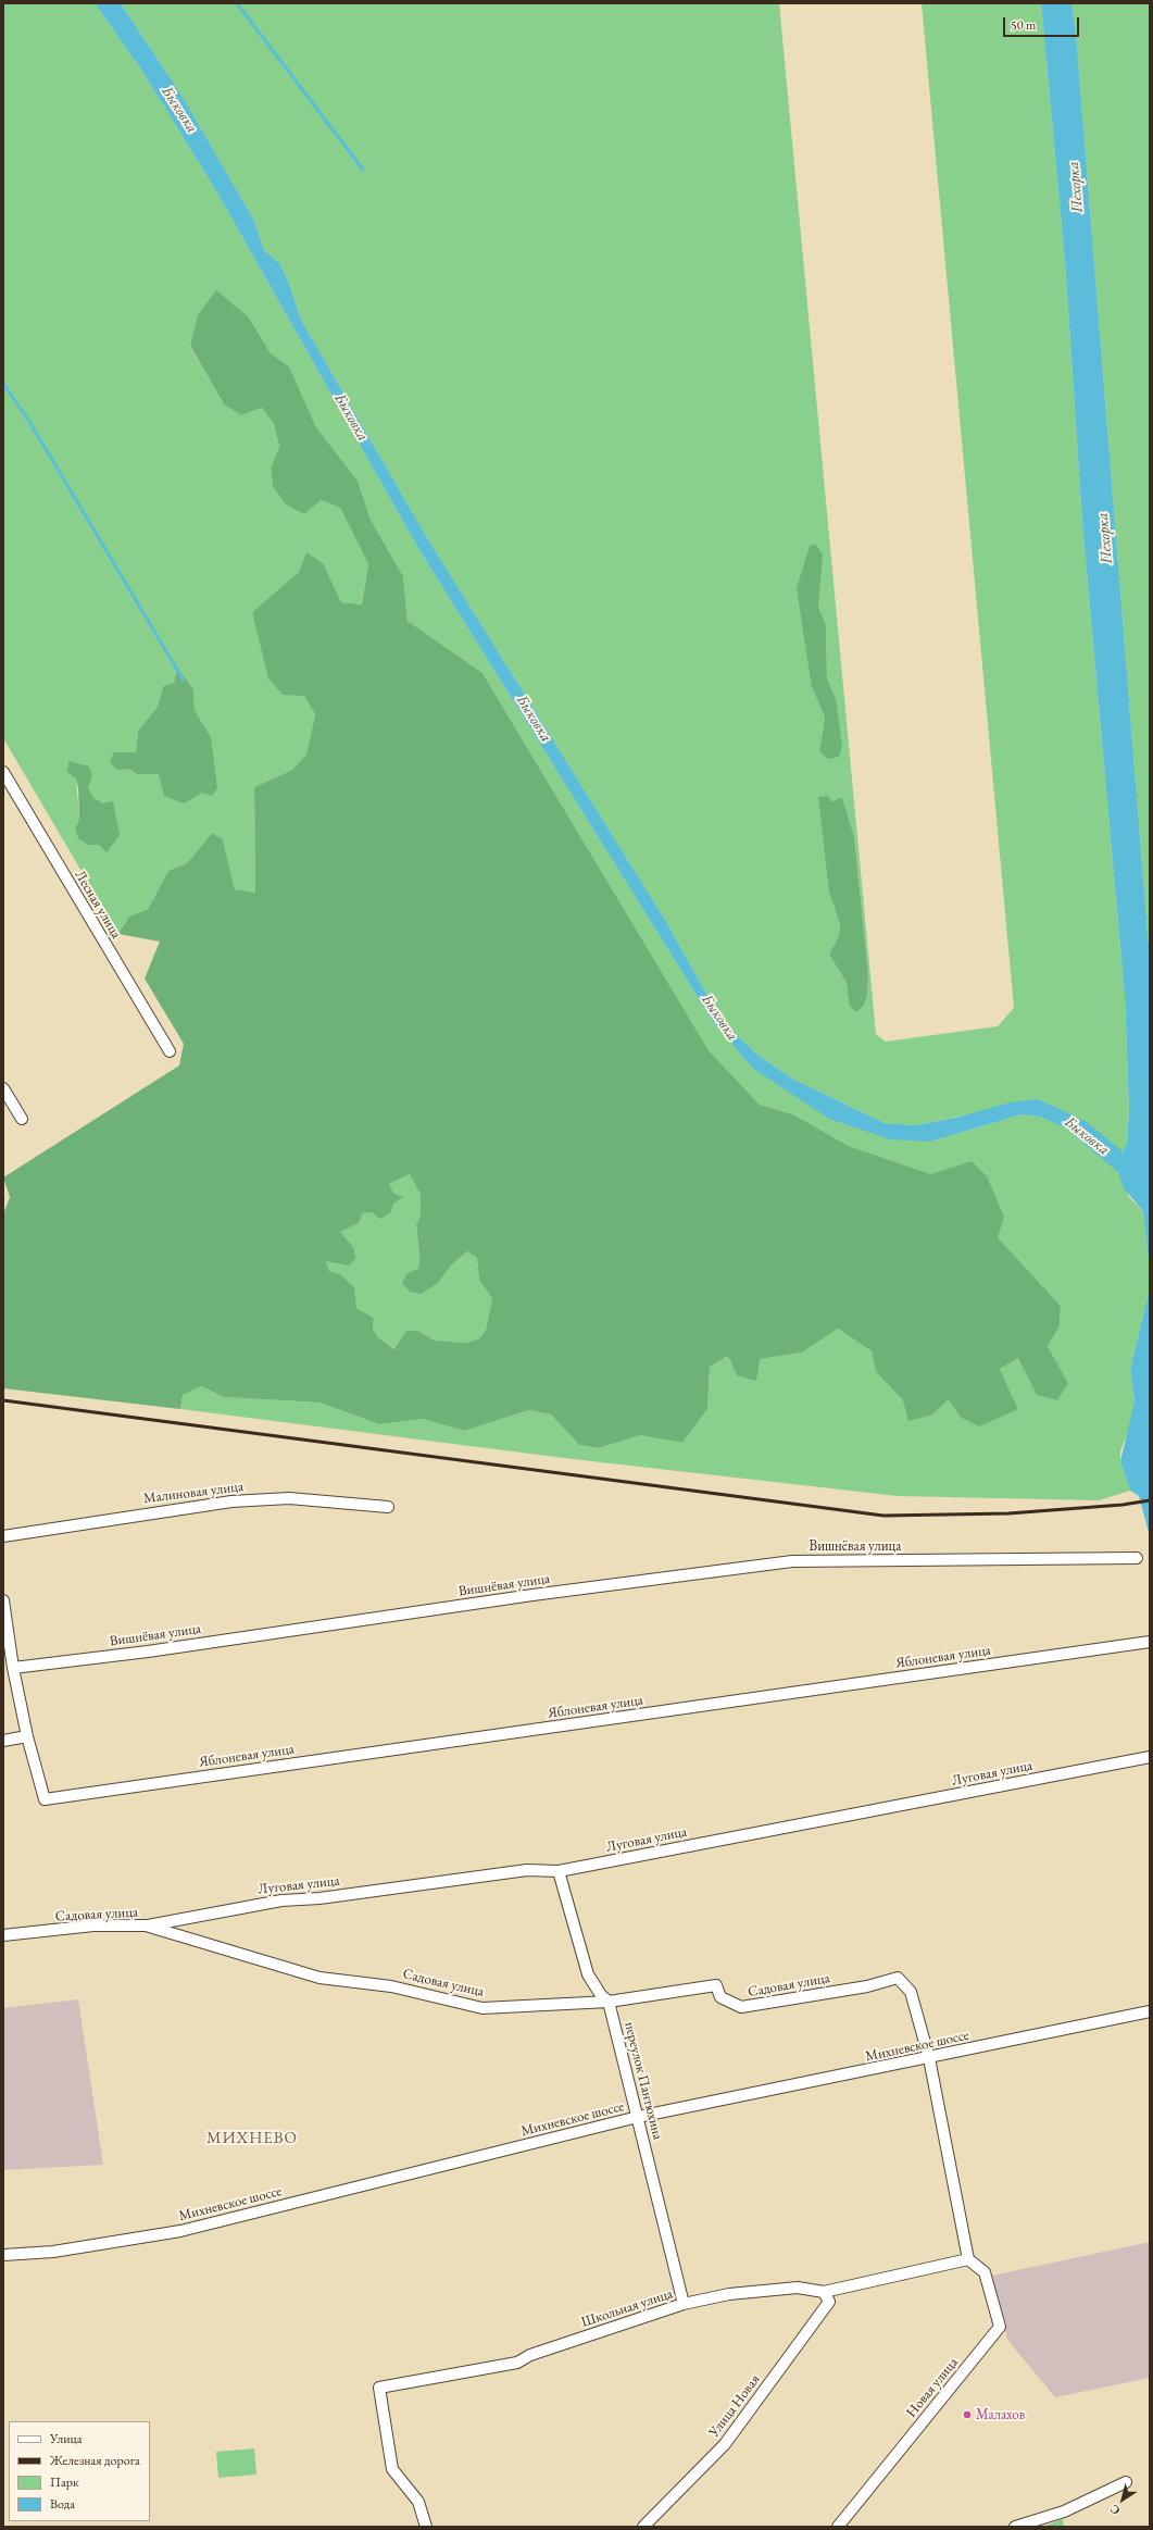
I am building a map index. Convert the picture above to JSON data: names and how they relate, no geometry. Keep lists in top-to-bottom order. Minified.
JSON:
{"streets":{"street":["Лесная улица","Малиновая улица","Вишнёвая улица","Яблоневая улица","Луговая улица","Садовая улица","Михневское шоссе","переулок Пантюхина","Школьная улица","Новая улица","Улица Новая"]},"crossings":[["Луговая улица","Садовая улица"],["Луговая улица","переулок Пантюхина"],["Садовая улица","Михневское шоссе"],["Садовая улица","переулок Пантюхина"],["Михневское шоссе","переулок Пантюхина"],["переулок Пантюхина","Школьная улица"],["Школьная улица","Новая улица"],["Школьная улица","Улица Новая"]],"districts":["МИХНЕВО"],"water":["Быковка","Пехорка"],"places":["Малахов"],"legend":["Улица","Железная дорога","Парк","Вода"],"scale_bar":"50 m","north":"bottom left"}
